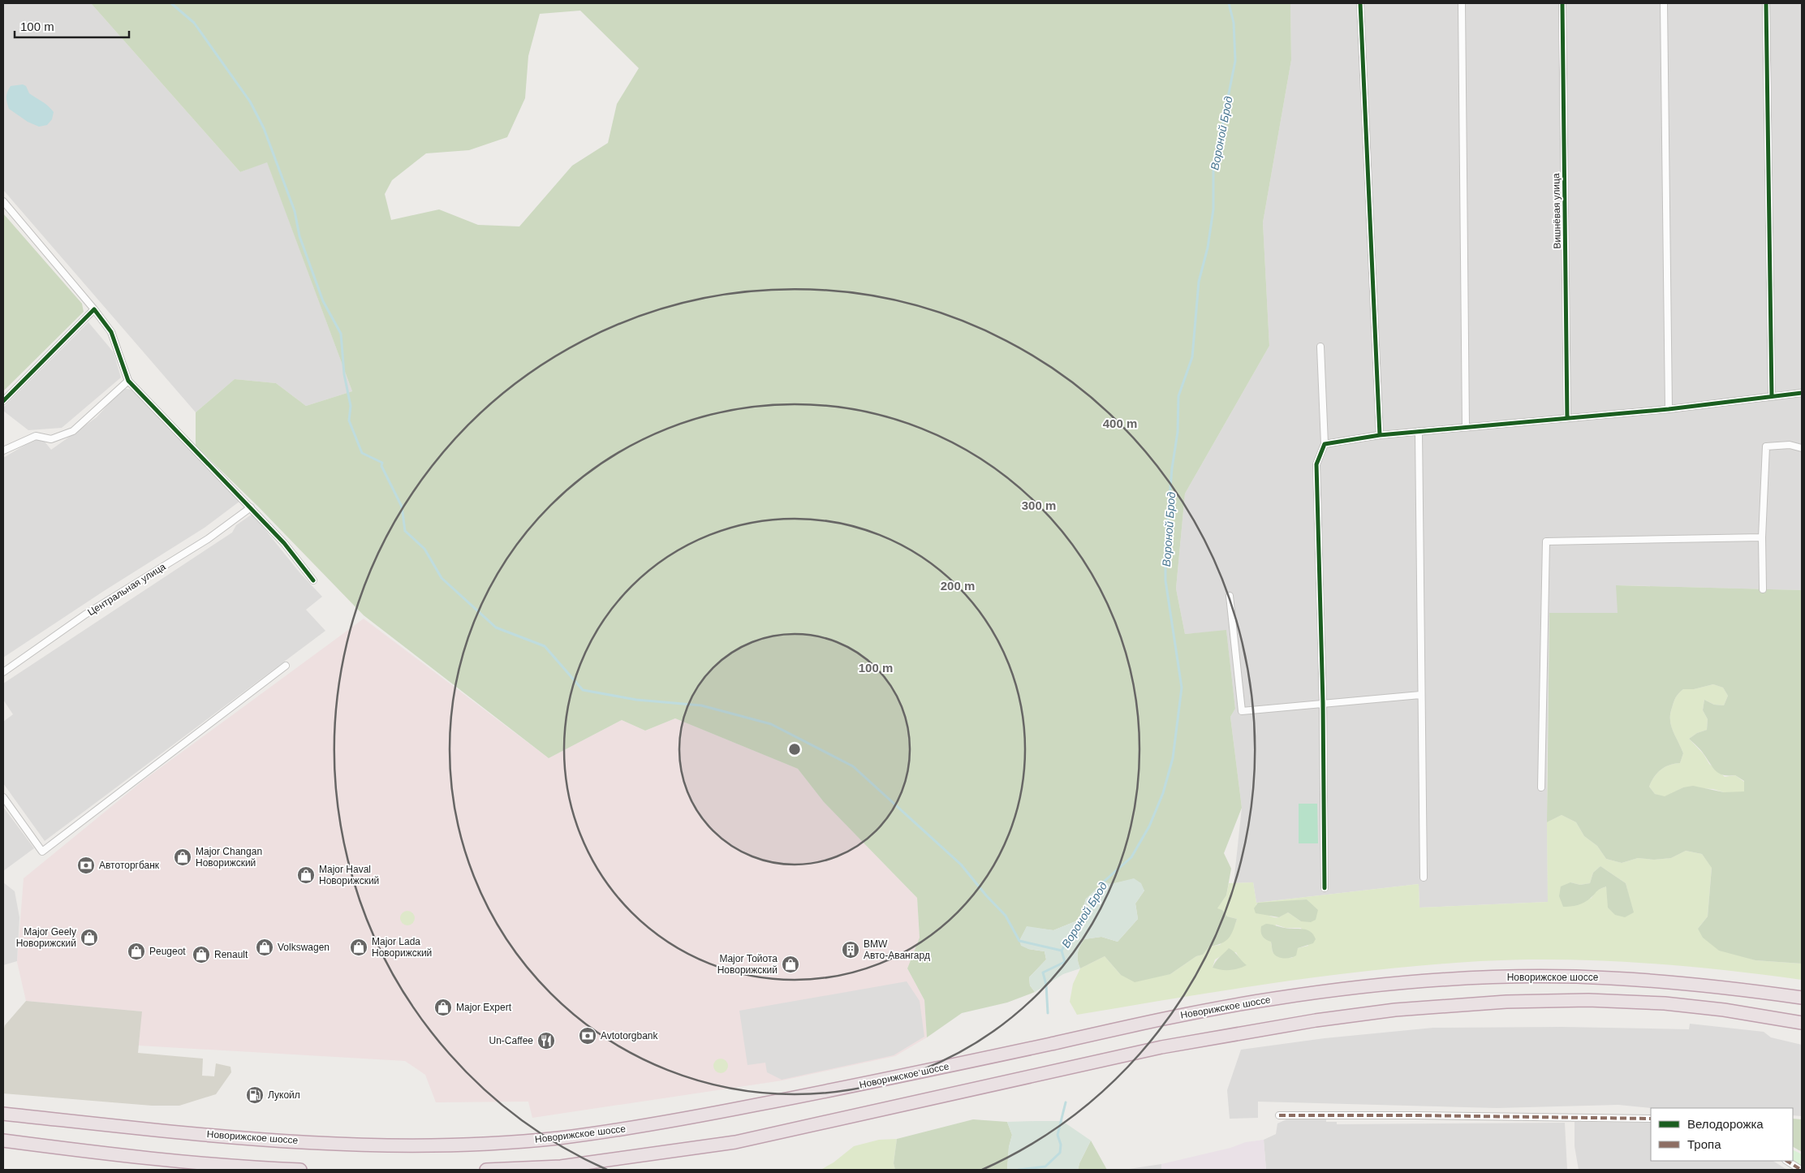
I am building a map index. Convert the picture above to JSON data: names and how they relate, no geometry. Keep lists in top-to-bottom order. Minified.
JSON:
{"streets":{"highway":["Новорижское шоссе"],"street":["Вишнёвая улица","Центральная улица"]},"water":["Вороной Брод"],"places":{"shop":["Major Changan Новорижский","Major Haval Новорижский","Major Geely Новорижский","Volkswagen","Major Lada Новорижский","Peugeot","Renault","Major Тойота Новорижский","Major Expert"],"bank":["Автоторгбанк","Avtotorgbank"],"building":["BMW Авто-Авангард"],"restaurant":["Un-Caffee"],"fuel station":["Лукойл"]},"legend":["Велодорожка","Тропа"],"scale_bar":"100 m","rings":["400 m","300 m","200 m","100 m"]}
